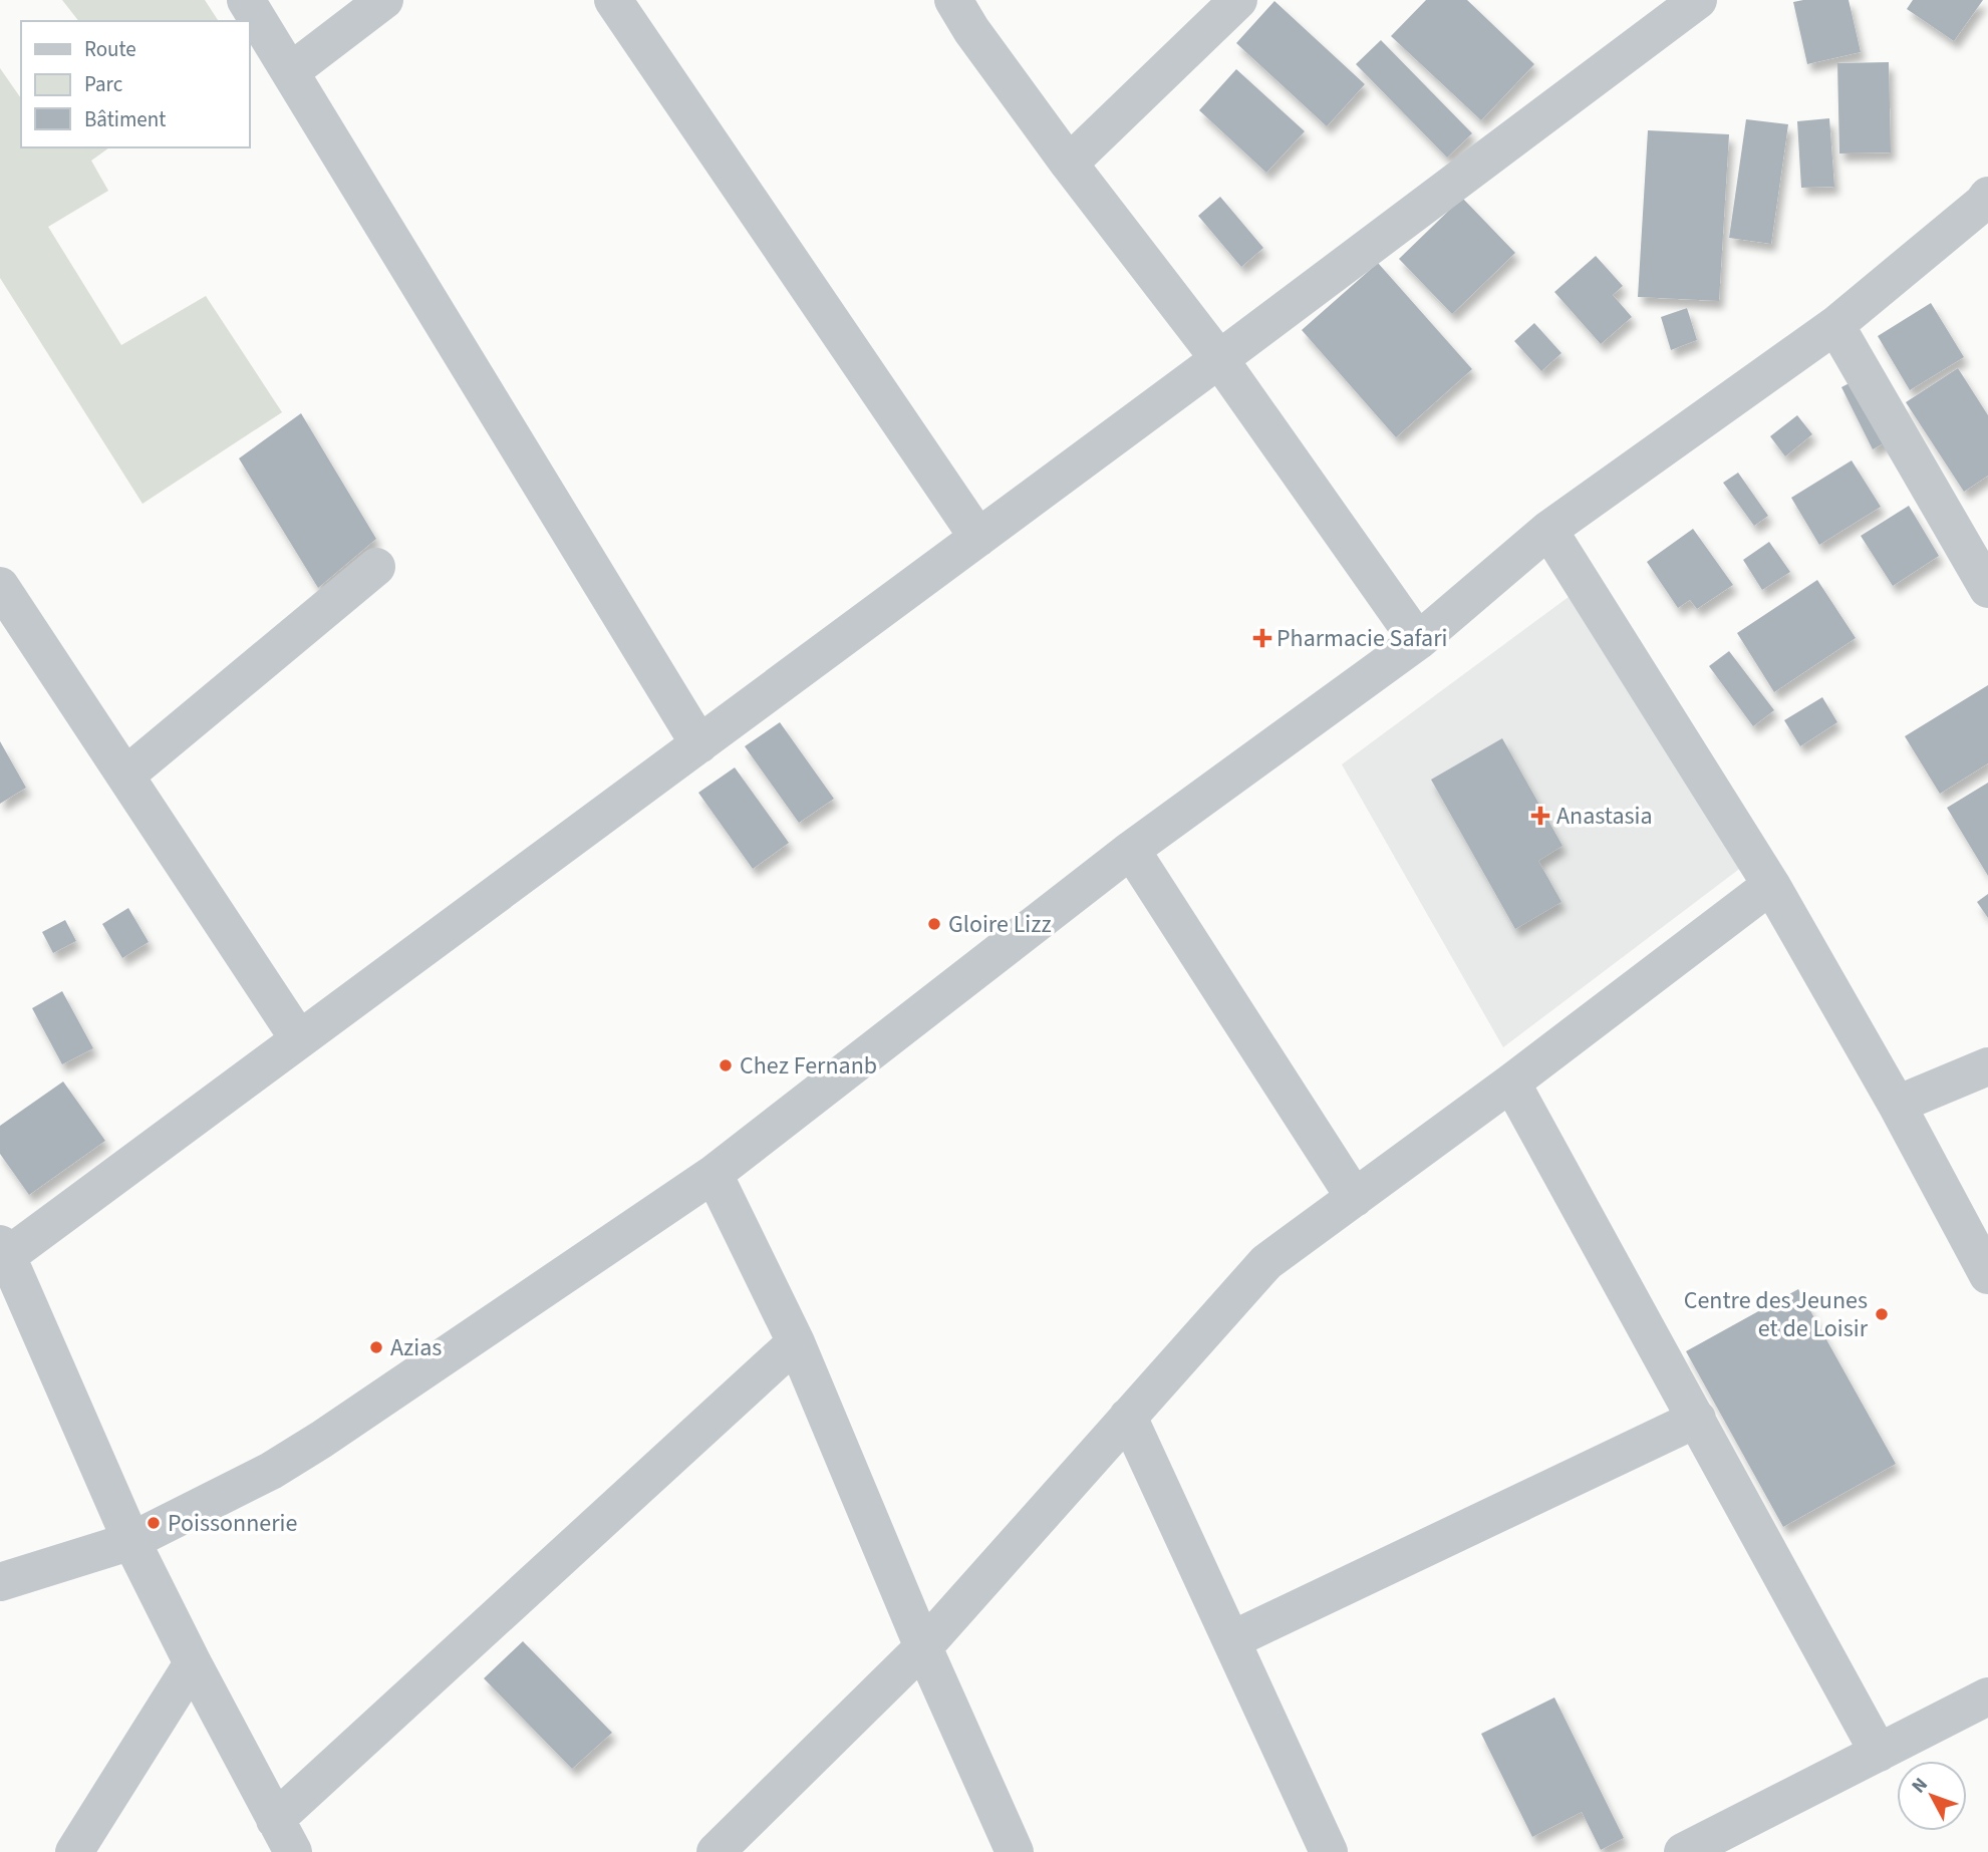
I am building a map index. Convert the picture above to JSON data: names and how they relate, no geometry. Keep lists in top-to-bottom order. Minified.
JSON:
{"places":{"health":["Pharmacie Safari","Anastasia"],"other":["Gloire Lizz","Chez Fernanb","Centre des Jeunes et de Loisir","Azias","Poissonnerie"]},"legend":["Route","Parc","Bâtiment"],"north":"top left"}
